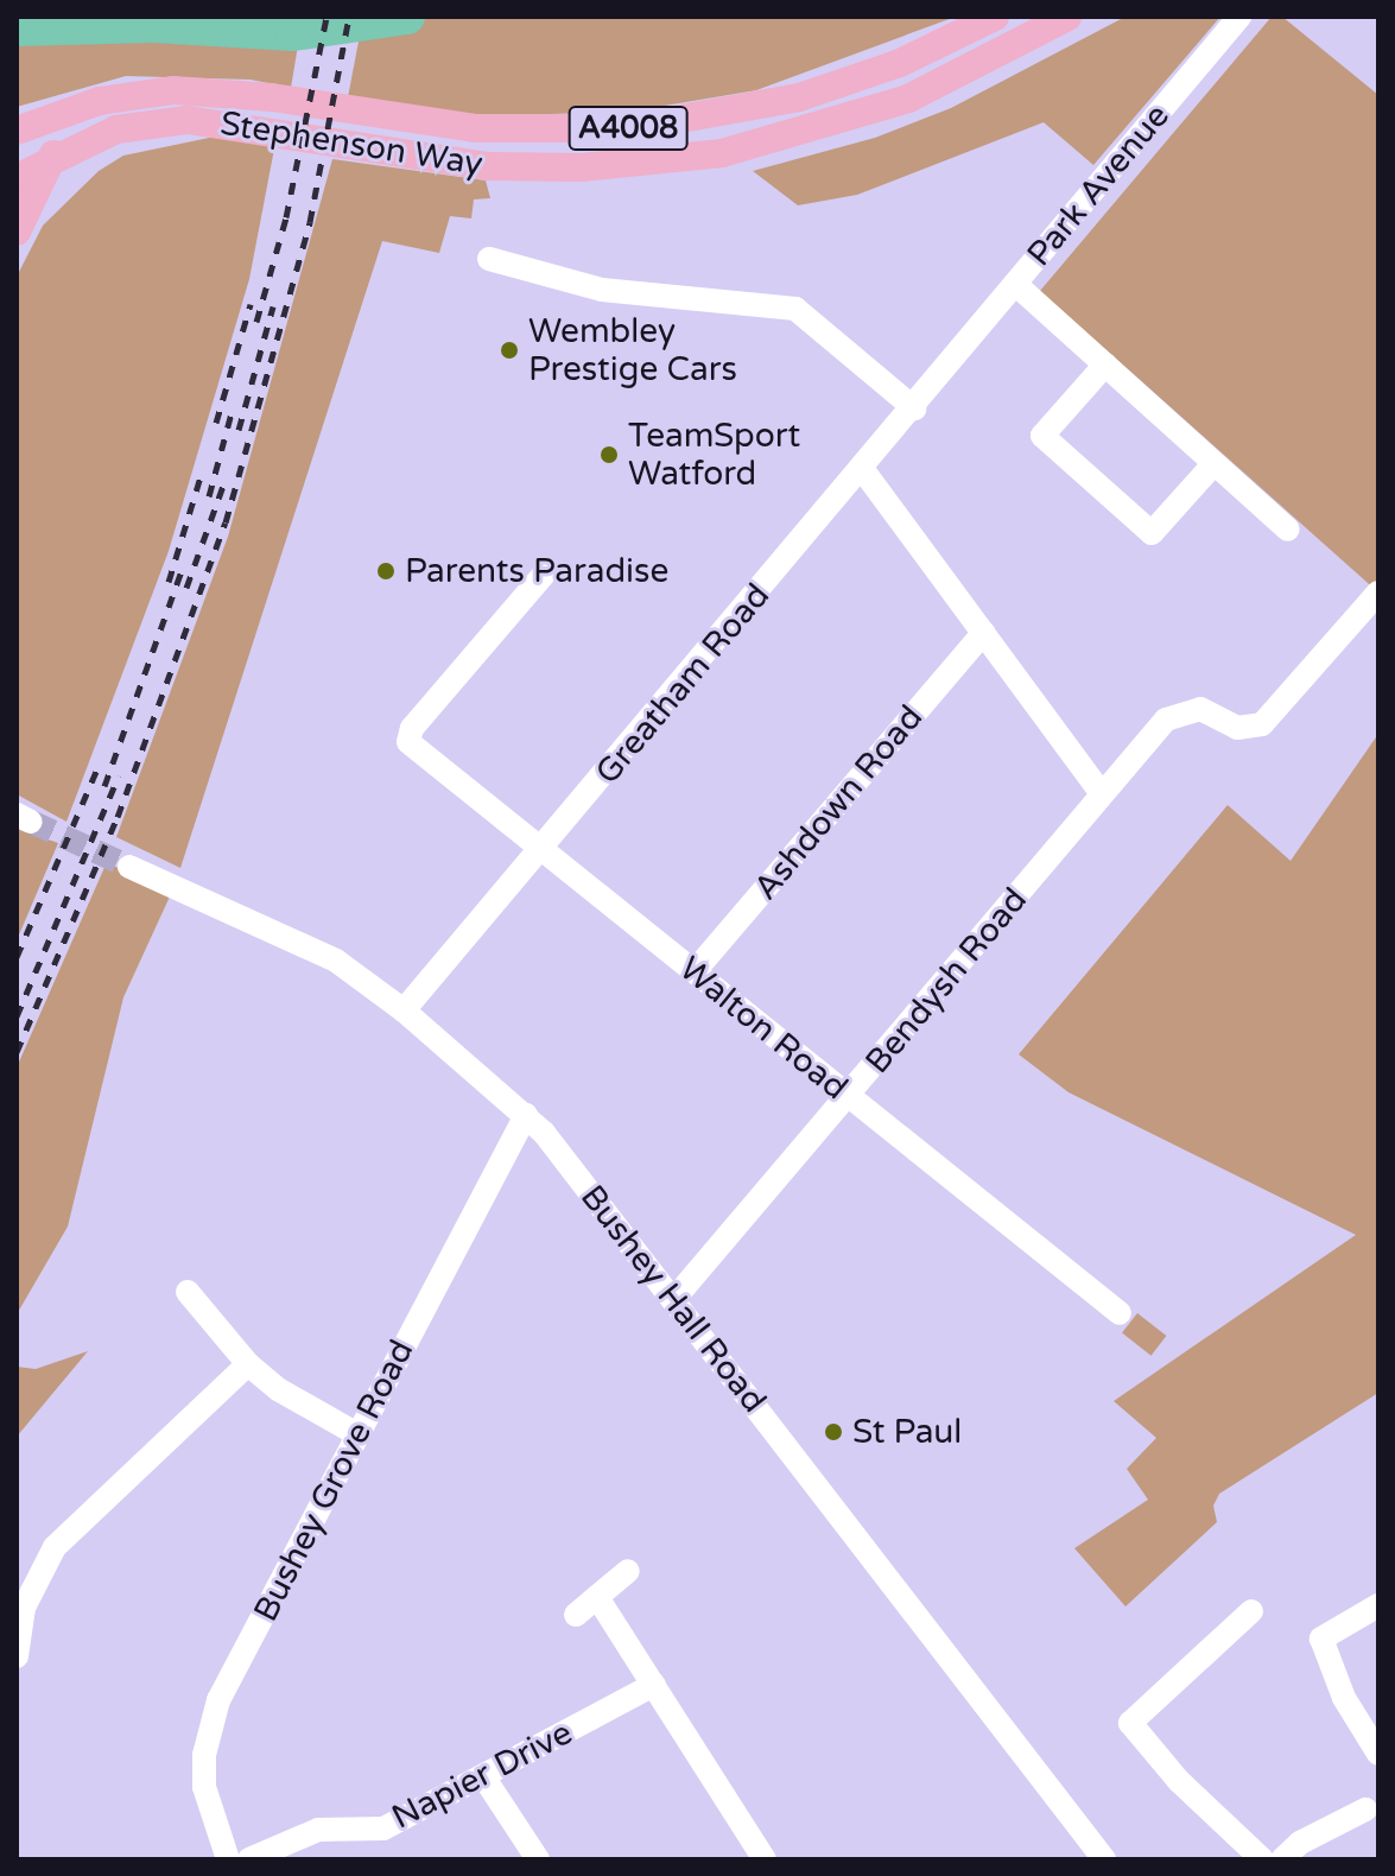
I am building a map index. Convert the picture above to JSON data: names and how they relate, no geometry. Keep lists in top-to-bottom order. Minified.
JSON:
{"streets":{"main road":["A4008","Stephenson Way"],"street":["Park Avenue","Greatham Road","Ashdown Road","Bendysh Road","Walton Road","Bushey Hall Road","Bushey Grove Road","Napier Drive"]},"crossings":[["Park Avenue","Greatham Road"],["Greatham Road","Walton Road"],["Greatham Road","Bushey Hall Road"],["Ashdown Road","Walton Road"],["Bendysh Road","Walton Road"],["Bendysh Road","Bushey Hall Road"],["Bushey Hall Road","Bushey Grove Road"]],"places":["Wembley Prestige Cars","TeamSport Watford","Parents Paradise","St Paul"]}
